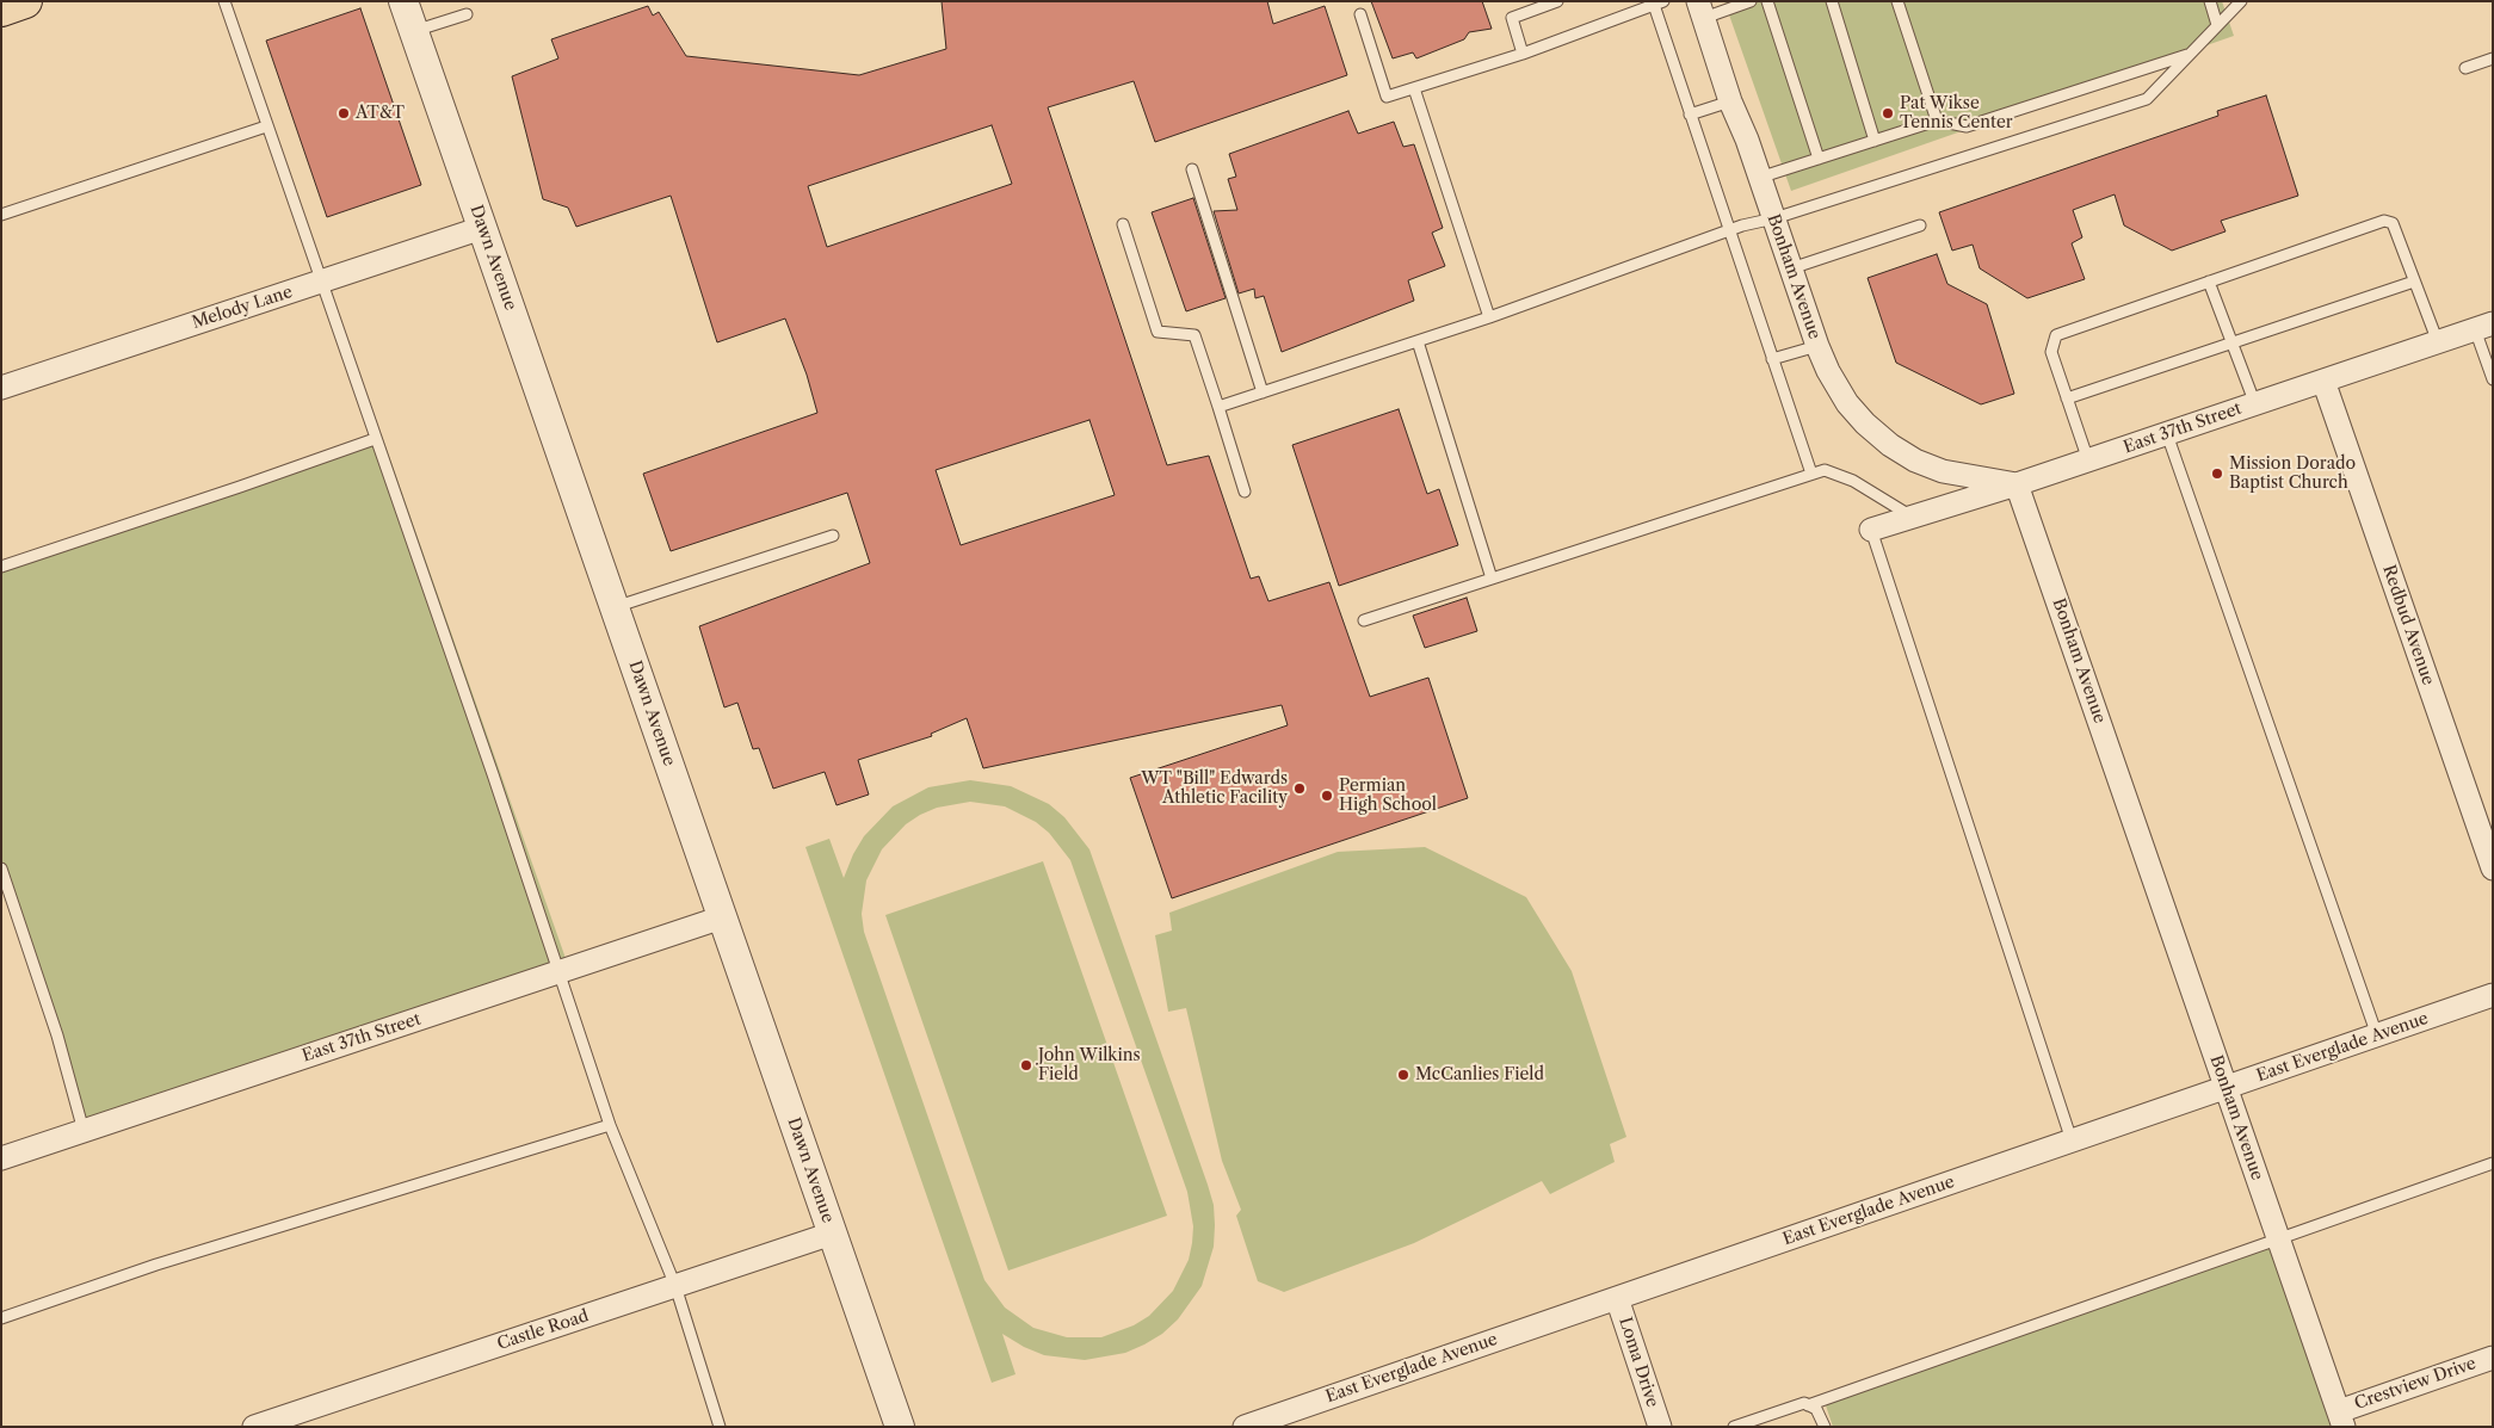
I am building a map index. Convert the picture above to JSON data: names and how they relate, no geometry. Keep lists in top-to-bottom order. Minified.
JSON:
{"streets":{"street":["Dawn Avenue","Bonham Avenue","Melody Lane","East 37th Street","Redbud Avenue","East Everglade Avenue","Castle Road","Loma Drive","Crestview Drive"]},"crossings":[["Dawn Avenue","Melody Lane"],["Dawn Avenue","East 37th Street"],["Dawn Avenue","Castle Road"],["Bonham Avenue","East 37th Street"],["Bonham Avenue","East Everglade Avenue"],["Bonham Avenue","Crestview Drive"],["East 37th Street","Redbud Avenue"],["East Everglade Avenue","Loma Drive"]],"places":["AT&T","Pat Wikse Tennis Center","Mission Dorado Baptist Church","WT \"Bill\" Edwards Athletic Facility","Permian High School","John Wilkins Field","McCanlies Field"]}
